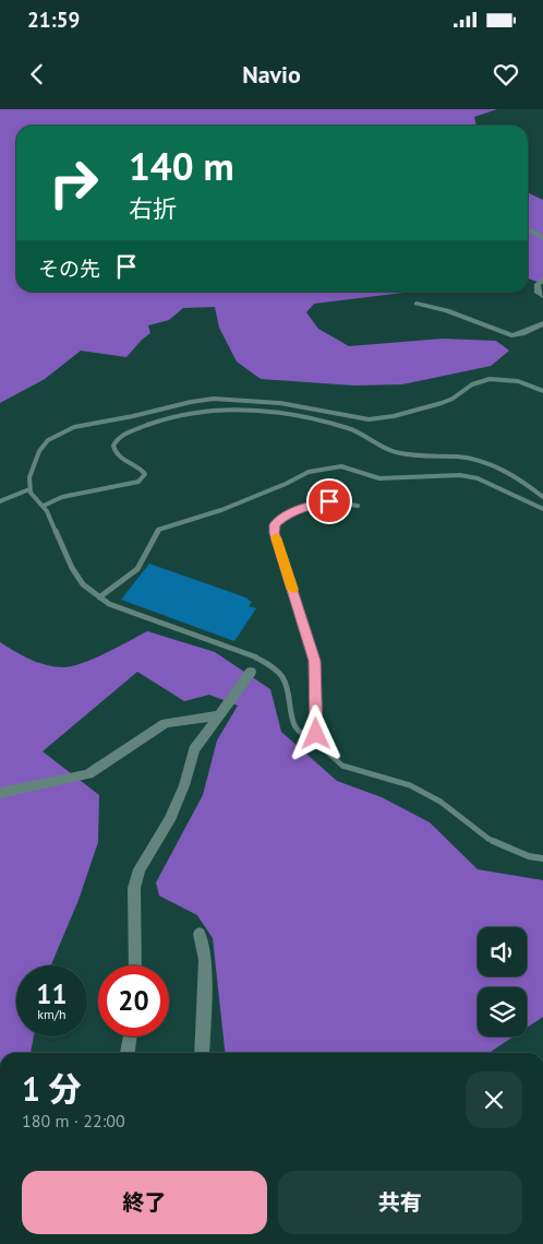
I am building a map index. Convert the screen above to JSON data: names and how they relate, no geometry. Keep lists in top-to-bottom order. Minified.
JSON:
{"page":{"status":"21:59","header":"Navio","turn":["140 m","右折"],"then":"その先","speed":"11 km/h","limit":"20","heading":["1 分","180 m · 22:00"],"buttons":["終了","共有"]}}
